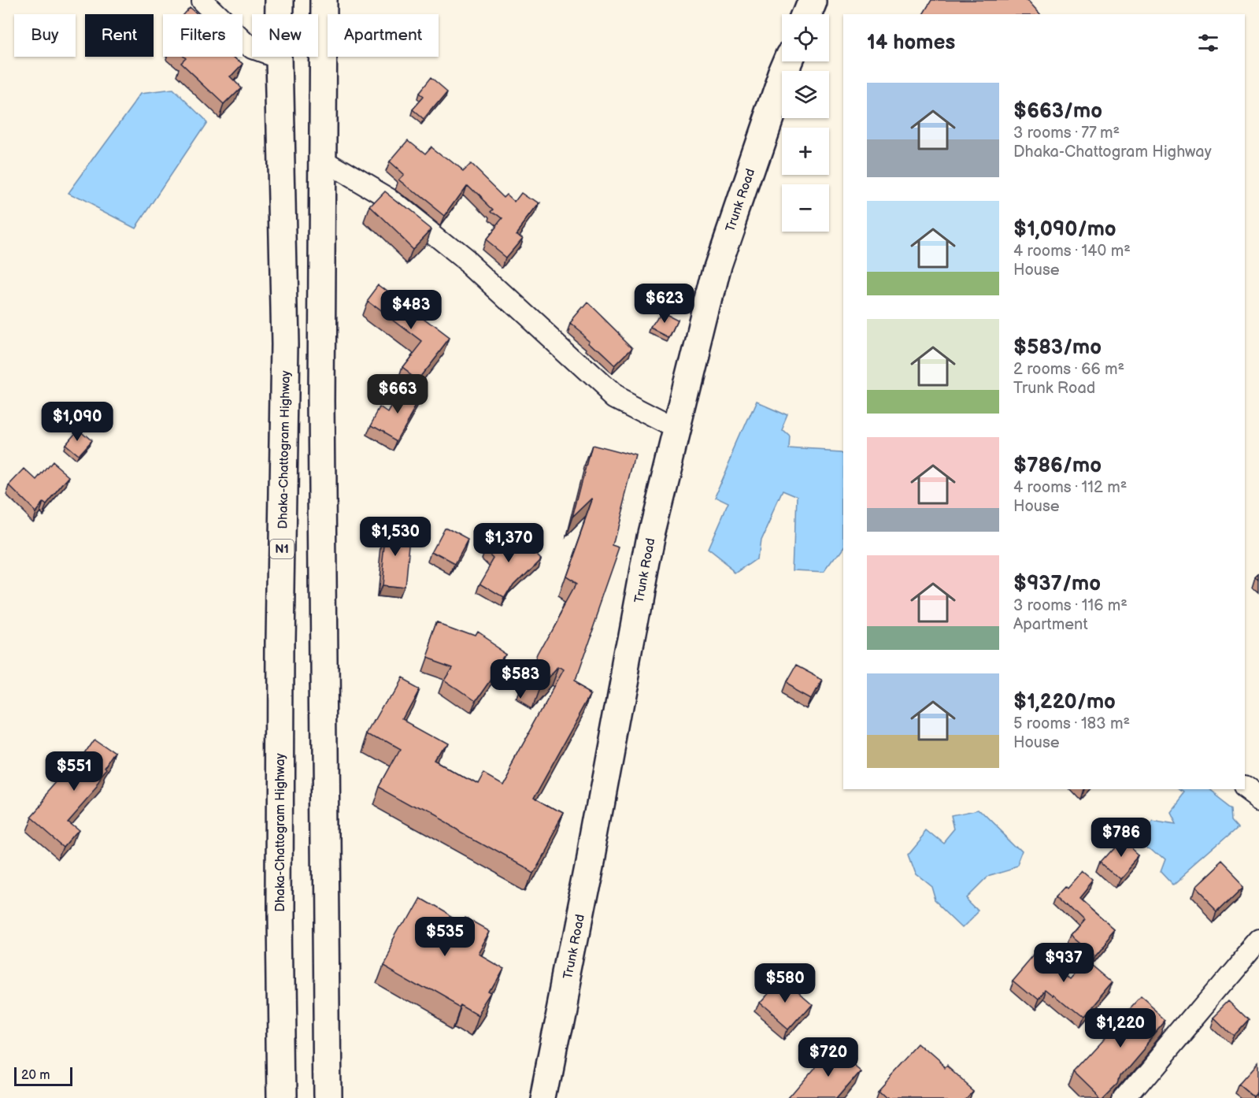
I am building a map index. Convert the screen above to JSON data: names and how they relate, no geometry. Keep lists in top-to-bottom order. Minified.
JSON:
{"streets":{"main road":["Trunk Road","Dhaka-Chattogram Highway","N1"]},"scale_bar":"20 m","page":{"map_buttons":["+","−"],"chip":["Buy","Rent","Filters","New","Apartment"],"heading":"14 homes","list":[{"name":"$663/mo","note":"3 rooms · 77 m² · Dhaka-Chattogram Highway"},{"name":"$1,090/mo","note":"4 rooms · 140 m² · House"},{"name":"$583/mo","note":"2 rooms · 66 m² · Trunk Road"},{"name":"$786/mo","note":"4 rooms · 112 m² · House"},{"name":"$937/mo","note":"3 rooms · 116 m² · Apartment"},{"name":"$1,220/mo","note":"5 rooms · 183 m² · House"}],"price":["$623","$483","$663","$1,090","$1,530","$1,370","$583","$551","$786","$535","$937","$580","$1,220","$720"],"scale":"20 m"}}
